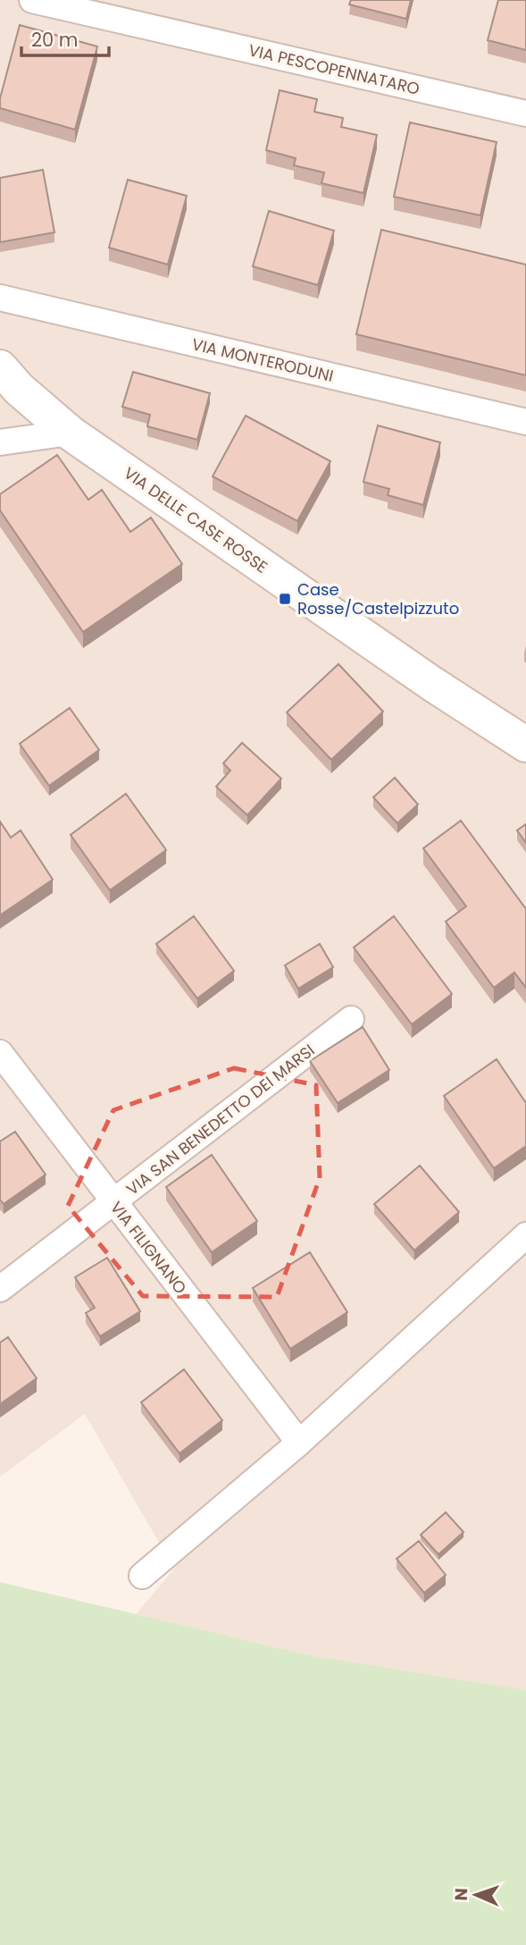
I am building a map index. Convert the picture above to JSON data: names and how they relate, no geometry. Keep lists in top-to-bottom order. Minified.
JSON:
{"streets":{"street":["VIA PESCOPENNATARO","VIA MONTERODUNI","VIA DELLE CASE ROSSE","VIA SAN BENEDETTO DEI MARSI","VIA FILIGNANO"]},"crossings":[["VIA SAN BENEDETTO DEI MARSI","VIA FILIGNANO"]],"places":{"transit":["Case Rosse/Castelpizzuto"]},"scale_bar":"20 m","north":"left"}
